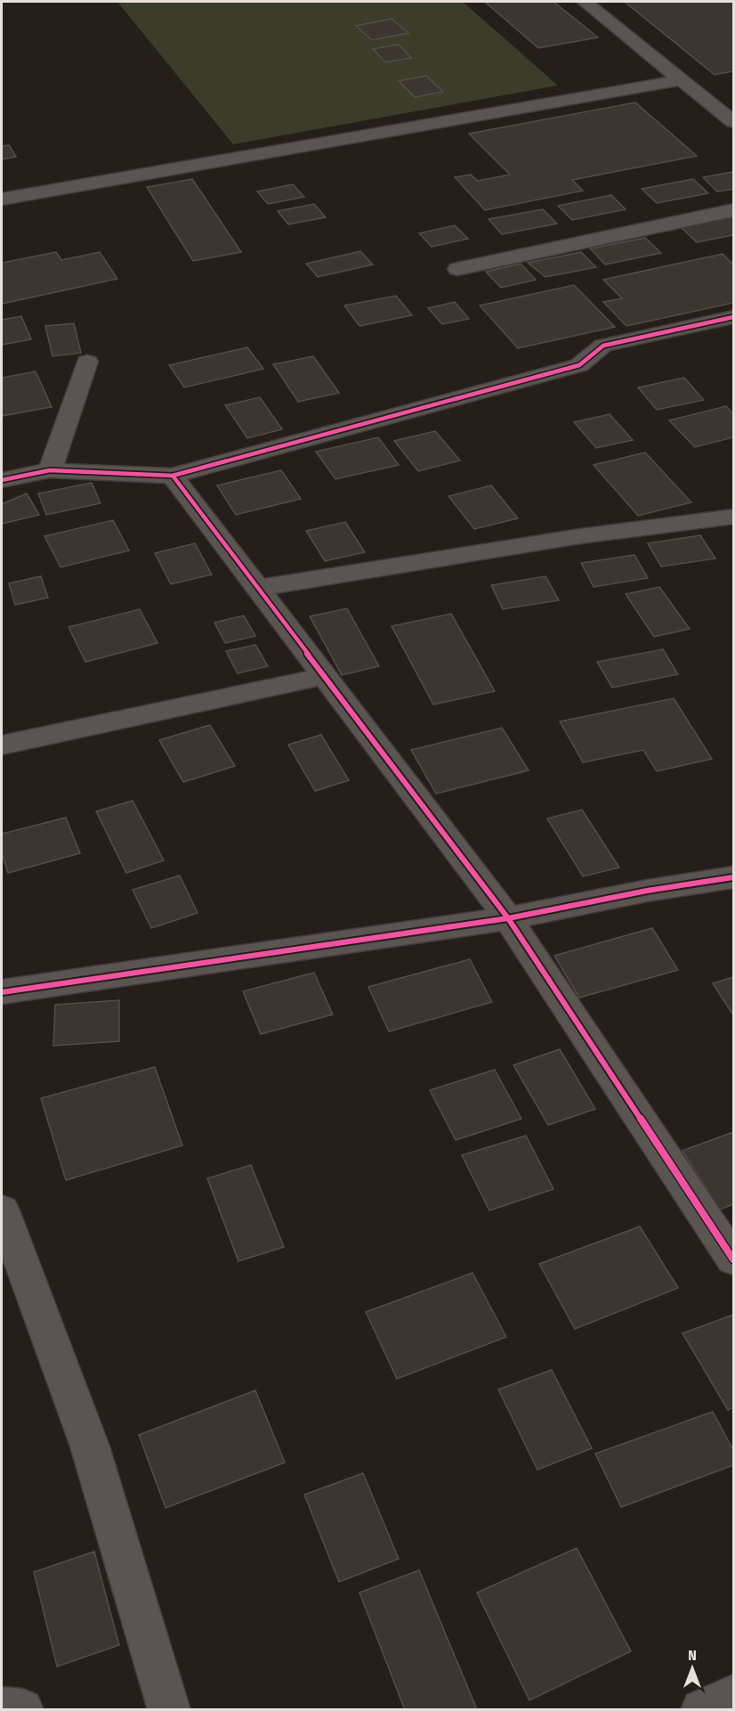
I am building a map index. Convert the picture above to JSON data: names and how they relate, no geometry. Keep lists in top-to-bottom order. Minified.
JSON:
{"north":"top"}
